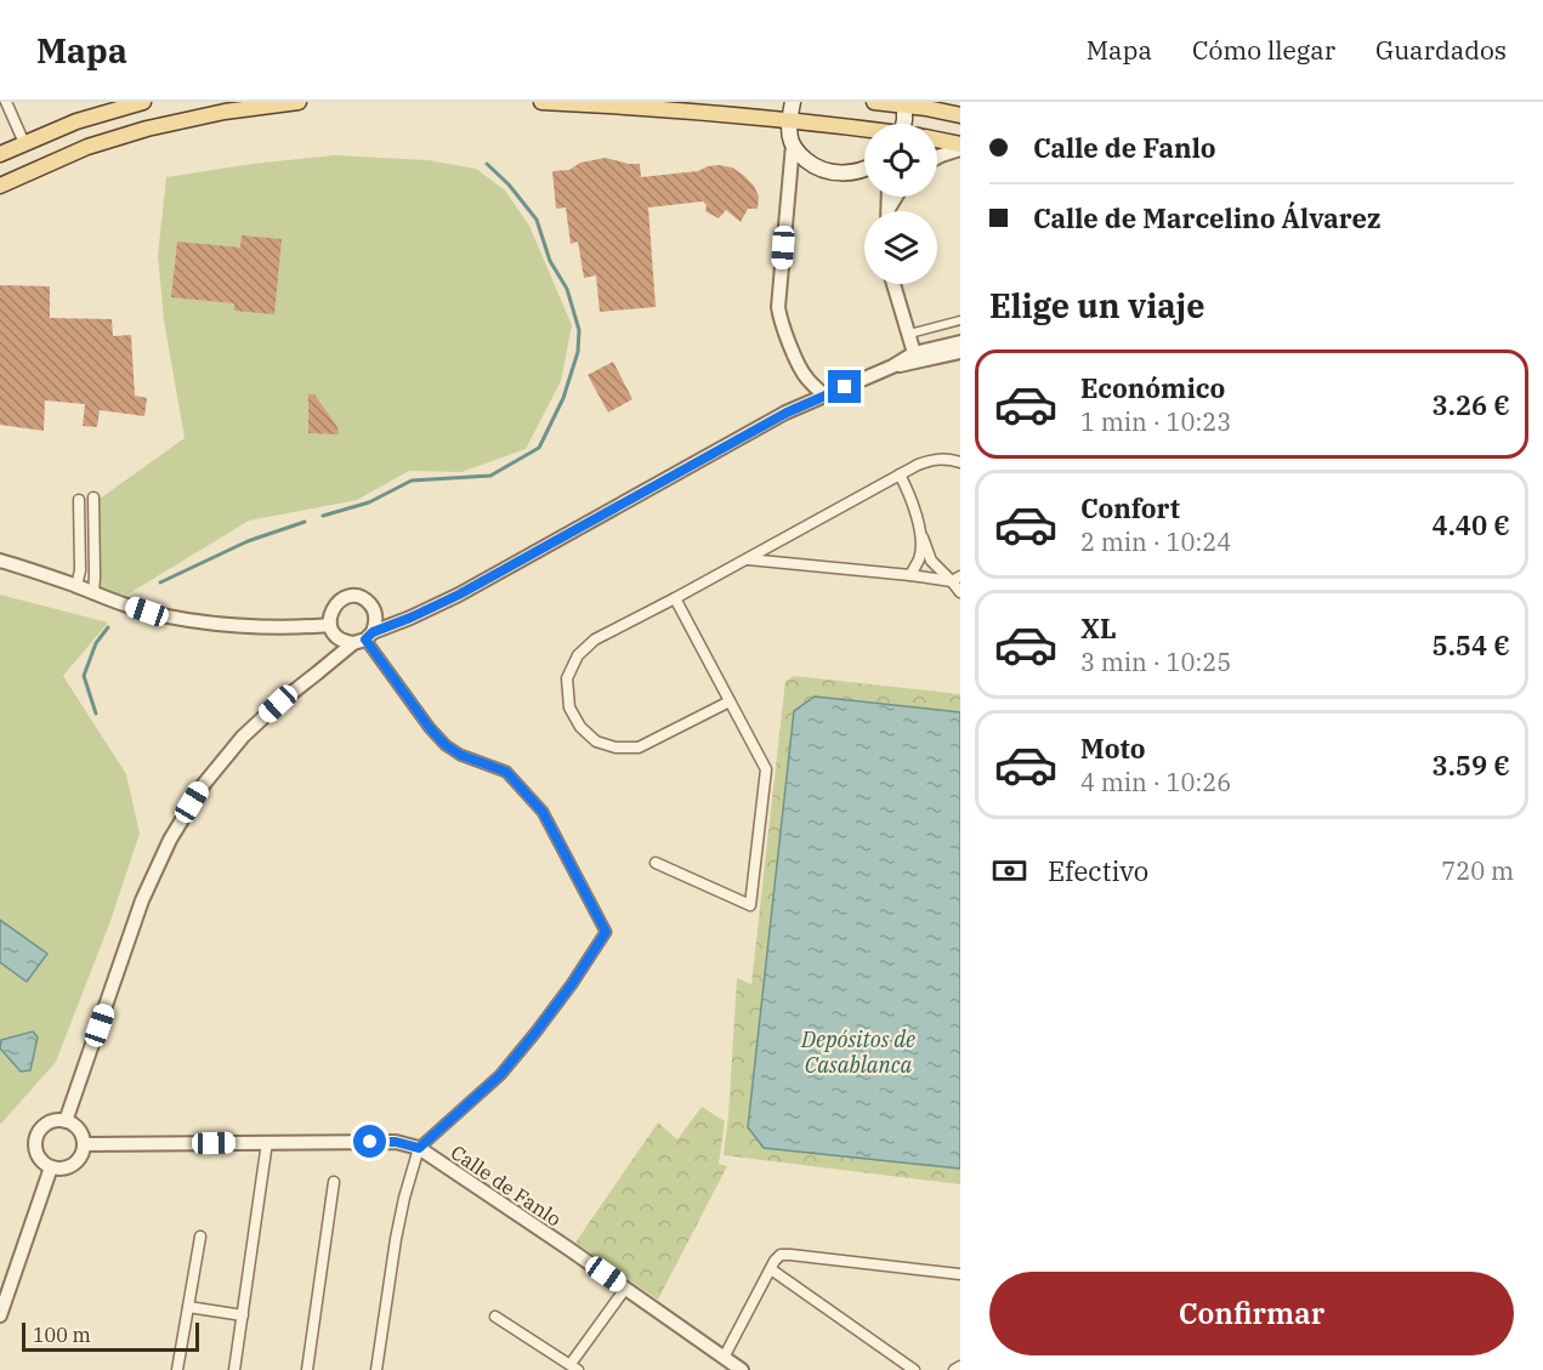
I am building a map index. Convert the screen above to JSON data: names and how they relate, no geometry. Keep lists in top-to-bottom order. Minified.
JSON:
{"streets":{"street":["Calle de Fanlo"]},"water":["Depósitos de Casablanca"],"scale_bar":"100 m","page":{"header":"Mapa","nav":["Mapa","Cómo llegar","Guardados"],"banner":["Calle de Fanlo","Calle de Marcelino Álvarez"],"heading":"Elige un viaje","list":[{"name":"Económico","note":"1 min · 10:23","value":"3.26 €"},{"name":"Confort","note":"2 min · 10:24","value":"4.40 €"},{"name":"XL","note":"3 min · 10:25","value":"5.54 €"},{"name":"Moto","note":"4 min · 10:26","value":"3.59 €"}],"pay":["Efectivo","720 m"],"buttons":"Confirmar","scale":"100 m"}}
